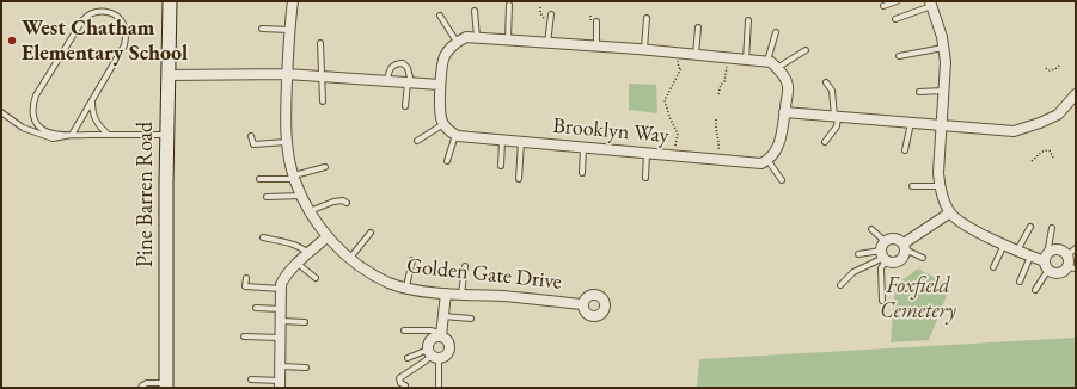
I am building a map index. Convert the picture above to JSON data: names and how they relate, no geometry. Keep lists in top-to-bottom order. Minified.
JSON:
{"streets":{"main road":["Pine Barren Road"],"street":["Brooklyn Way","Golden Gate Drive"]},"parks":["Foxfield Cemetery"],"places":["West Chatham Elementary School"]}
